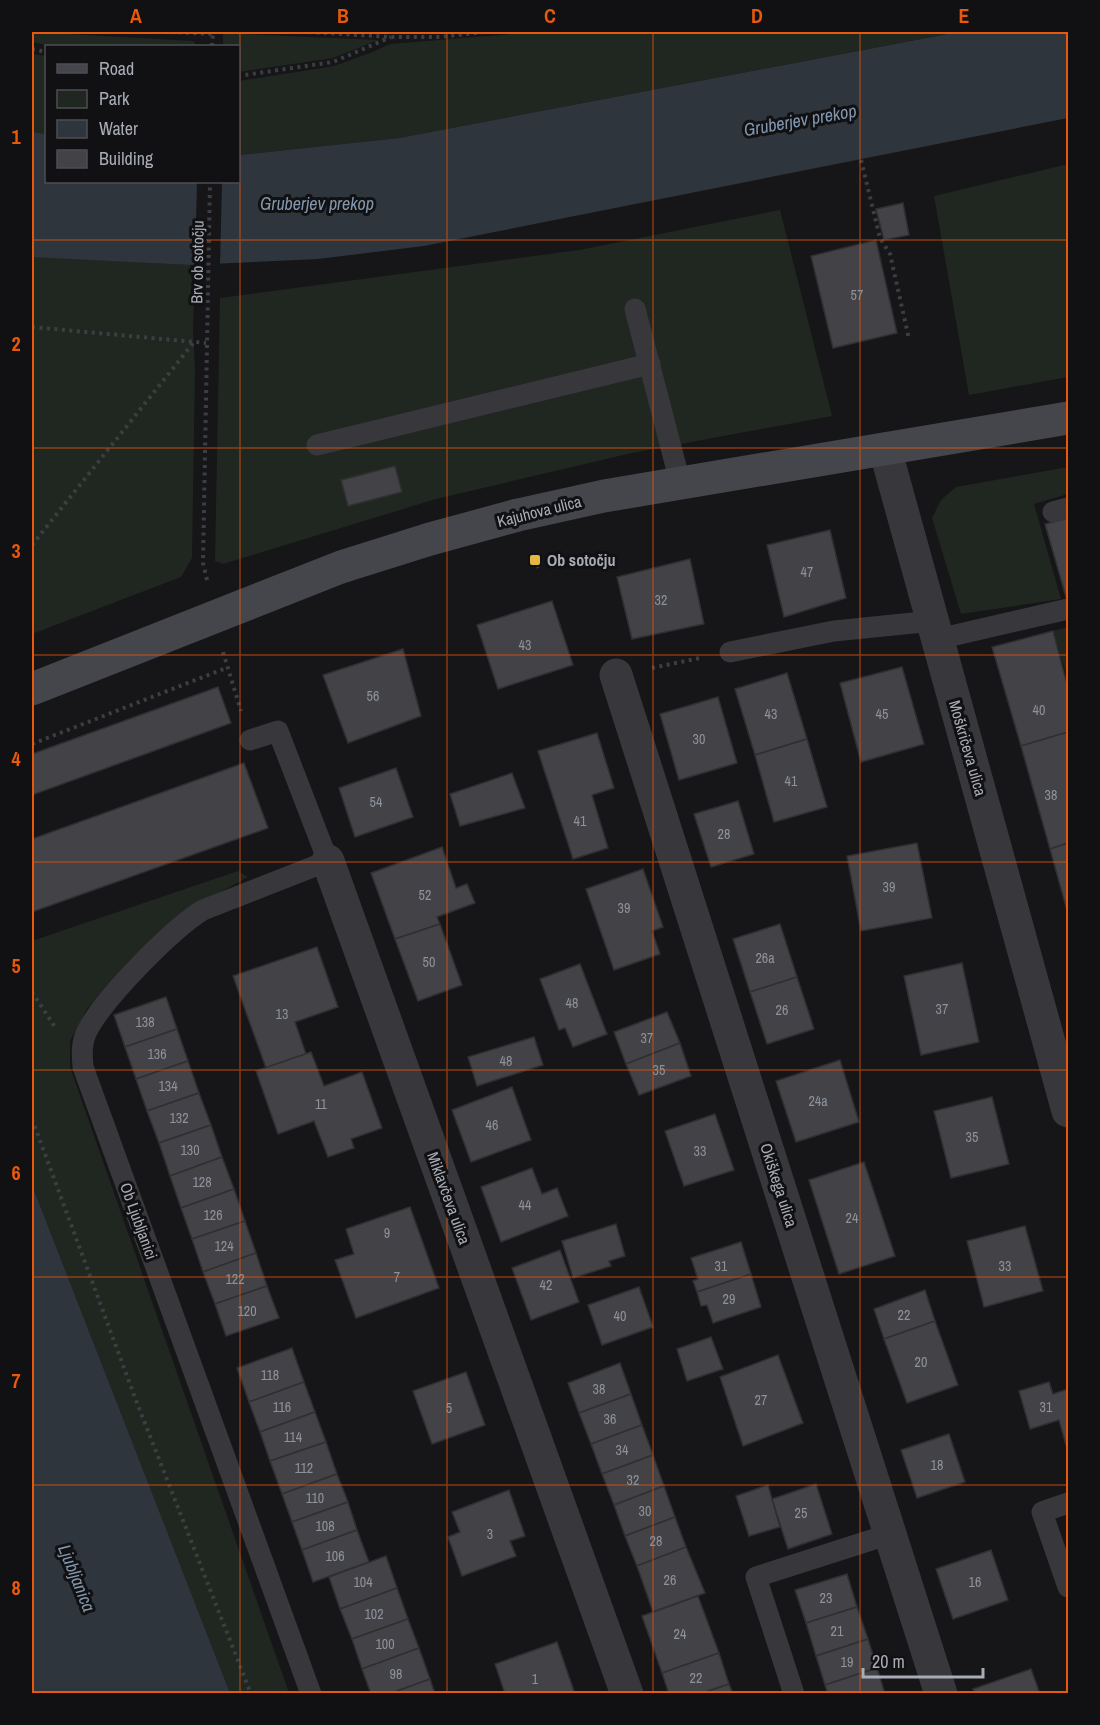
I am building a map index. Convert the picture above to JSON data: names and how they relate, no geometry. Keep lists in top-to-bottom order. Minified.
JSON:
{"streets":{"main road":["Kajuhova ulica"],"street":["Moškričeva ulica","Okiškega ulica","Miklavčeva ulica"],"lane":["Ob Ljubljanici"],"path":["Brv ob sotočju"]},"crossings":[["Kajuhova ulica","Moškričeva ulica"],["Miklavčeva ulica","Ob Ljubljanici"]],"water":["Gruberjev prekop","Ljubljanica"],"places":{"transit":["Ob sotočju"]},"house_numbers":["57","47","32","43","56","40","43","45","30","41","38","54","41","28","39","52","39","26a","50","48","37","26","13","138","37","136","48","35","134","24a","11","132","46","35","130","33","128","44","126","24","9","124","31","33","7","122","42","29","120","22","40","20","118","38","27","116","31","5","36","114","34","18","112","32","110","30","25","108","3","28","106","26","104","16","23","102","21","24","100","19","98","22","1"],"legend":["Road","Park","Water","Building"],"scale_bar":"20 m","grid":{"columns":["A","B","C","D","E"],"rows":["1","2","3","4","5","6","7","8"]}}
